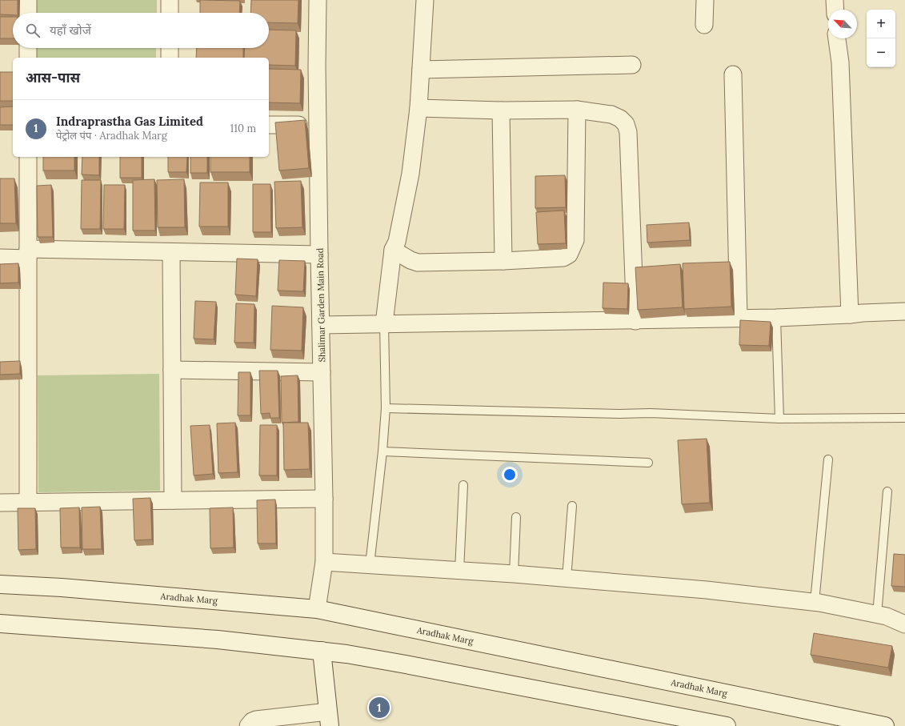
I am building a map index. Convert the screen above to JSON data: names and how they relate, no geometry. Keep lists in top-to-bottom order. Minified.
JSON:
{"streets":{"main road":["Aradhak Marg"],"street":["Shalimar Garden Main Road"]},"crossings":[["Shalimar Garden Main Road","Aradhak Marg"]],"north":"top left","page":{"map_buttons":["+","−"],"search":"यहाँ खोजें","heading":"आस-पास","list":[{"mark":"1","name":"Indraprastha Gas Limited","note":"पेट्रोल पंप · Aradhak Marg","value":"110 m"}],"pins":"1"}}
